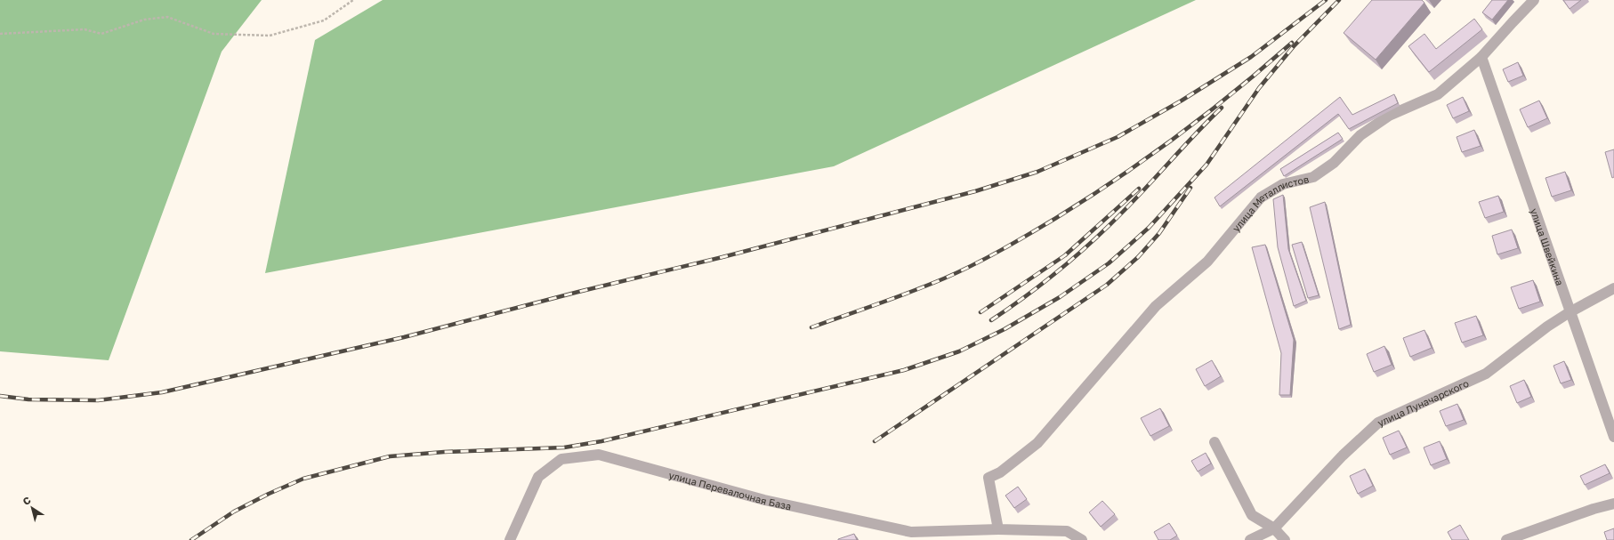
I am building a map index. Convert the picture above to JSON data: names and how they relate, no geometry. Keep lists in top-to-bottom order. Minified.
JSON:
{"streets":{"street":["улица Металлистов","улица Швейкина","улица Луначарского","улица Перевалочная База"]},"crossings":[["улица Металлистов","улица Швейкина"],["улица Металлистов","улица Перевалочная База"],["улица Швейкина","улица Луначарского"]],"north":"top left"}
